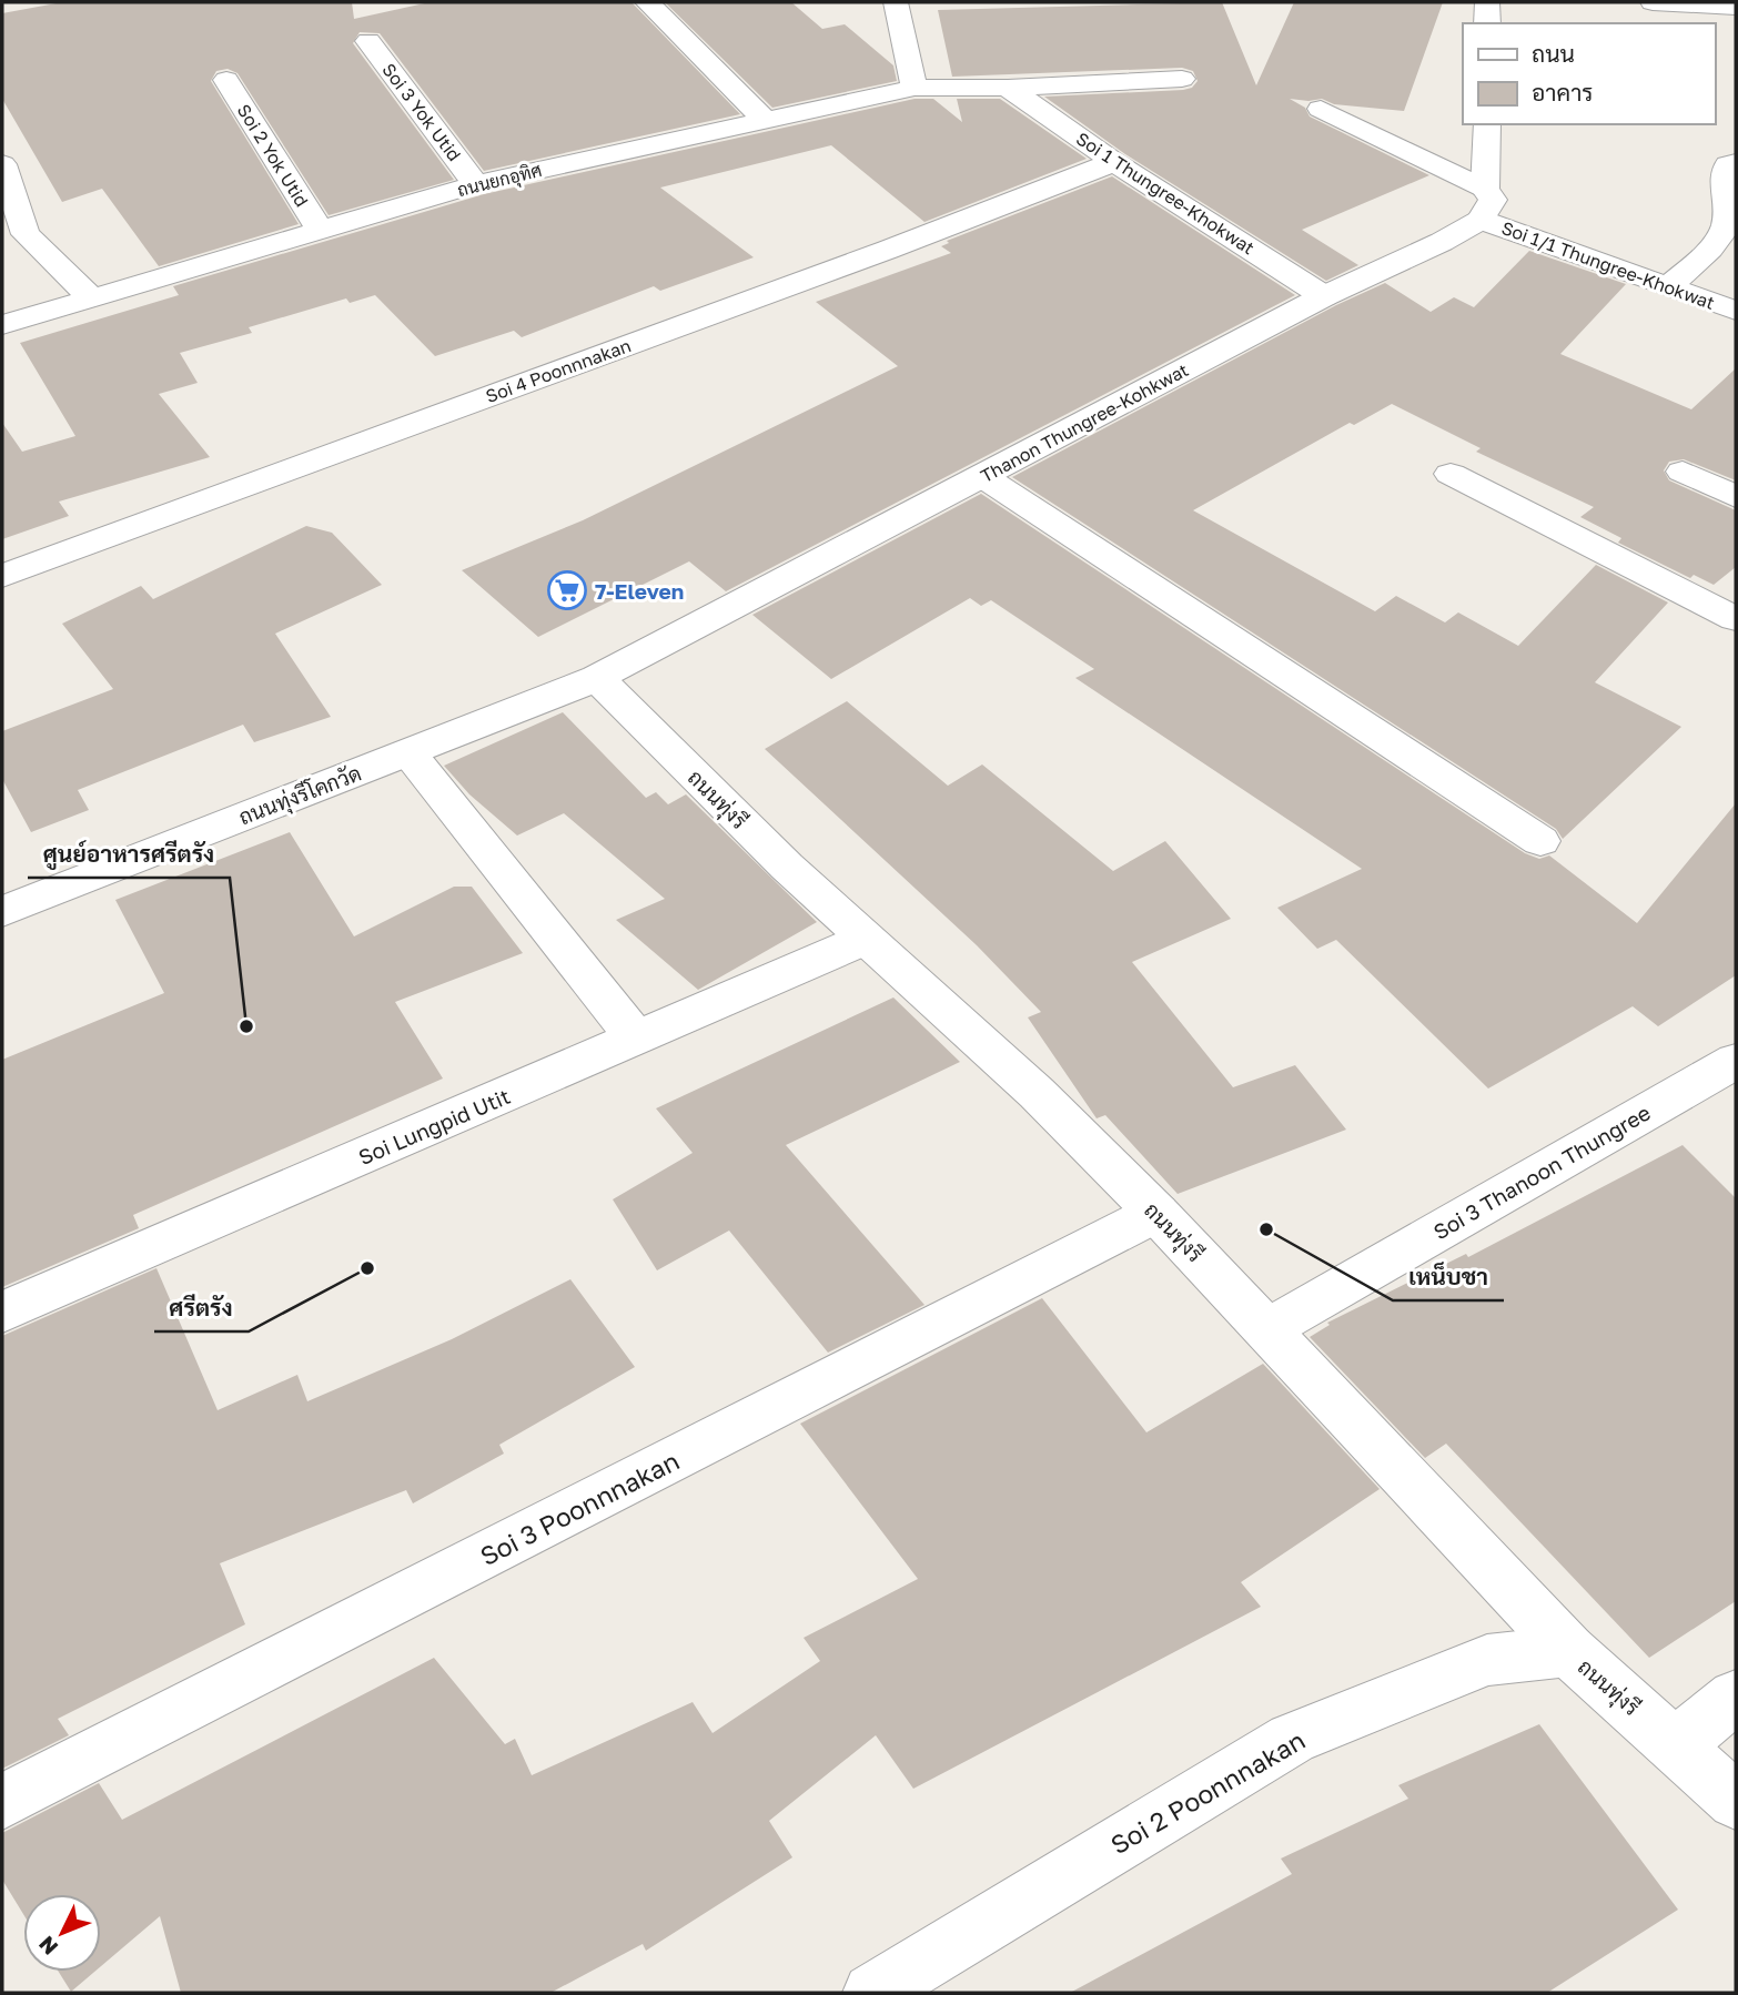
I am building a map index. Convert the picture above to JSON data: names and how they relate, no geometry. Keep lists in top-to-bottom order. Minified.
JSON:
{"streets":{"street":["Soi 3 Yok Utid","Soi 2 Yok Utid","ถนนยกอุทิศ","Soi 1 Thungree-Khokwat","Soi 1/1 Thungree-Khokwat","Soi 4 Poonnnakan","Thanon Thungree-Kohkwat","ถนนทุ่งรีโคกวัด","ถนนทุ่งรี","Soi Lungpid Utit","Soi 3 Thanoon Thungree","Soi 3 Poonnnakan","Soi 2 Poonnnakan"]},"crossings":[["Soi 3 Yok Utid","ถนนยกอุทิศ"],["Soi 2 Yok Utid","ถนนยกอุทิศ"],["ถนนยกอุทิศ","Soi 1 Thungree-Khokwat"],["Soi 1 Thungree-Khokwat","Soi 4 Poonnnakan"],["Soi 1 Thungree-Khokwat","Thanon Thungree-Kohkwat"],["Soi 1/1 Thungree-Khokwat","Thanon Thungree-Kohkwat"],["Thanon Thungree-Kohkwat","ถนนทุ่งรีโคกวัด"],["Thanon Thungree-Kohkwat","ถนนทุ่งรี"],["ถนนทุ่งรีโคกวัด","ถนนทุ่งรี"],["ถนนทุ่งรี","Soi Lungpid Utit"],["ถนนทุ่งรี","Soi 3 Thanoon Thungree"],["ถนนทุ่งรี","Soi 3 Poonnnakan"],["ถนนทุ่งรี","Soi 2 Poonnnakan"]],"places":{"supermarket":["7-Eleven"],"other":["ศูนย์อาหารศรีตรัง","เหน็บชา","ศรีตรัง"]},"legend":["ถนน","อาคาร"],"north":"bottom left"}
